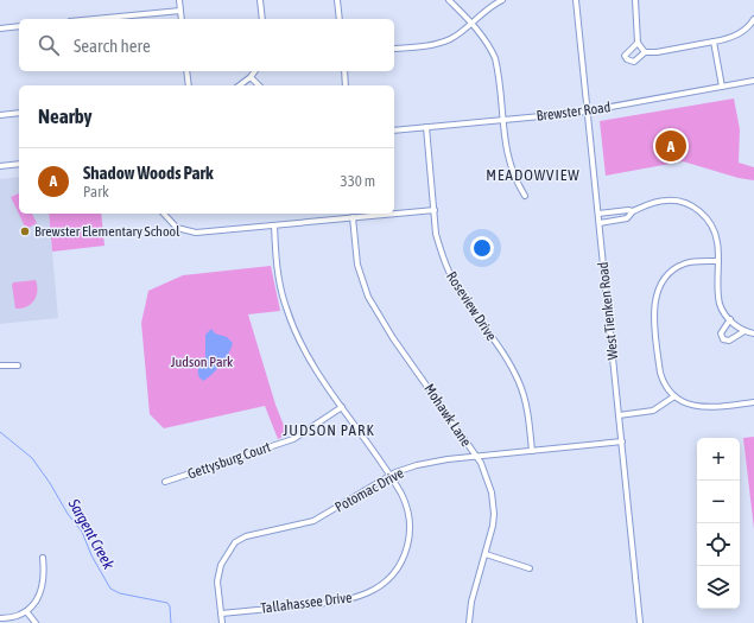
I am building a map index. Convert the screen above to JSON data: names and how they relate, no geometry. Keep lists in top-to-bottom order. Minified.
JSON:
{"streets":{"street":["Brewster Road","Roseview Drive","West Tienken Road","Mohawk Lane","Gettysburg Court","Potomac Drive","Tallahassee Drive"]},"crossings":[["Brewster Road","Roseview Drive"],["Brewster Road","West Tienken Road"],["Roseview Drive","Potomac Drive"],["West Tienken Road","Potomac Drive"],["Mohawk Lane","Potomac Drive"],["Gettysburg Court","Tallahassee Drive"],["Potomac Drive","Tallahassee Drive"]],"districts":["MEADOWVIEW","JUDSON PARK"],"water":["Sargent Creek"],"parks":["Judson Park"],"places":["Brewster Elementary School"],"page":{"search":"Search here","heading":"Nearby","pins":"A","list":[{"mark":"A","name":"Shadow Woods Park","note":"Park","value":"330 m"}],"map_buttons":["+","−"]}}
